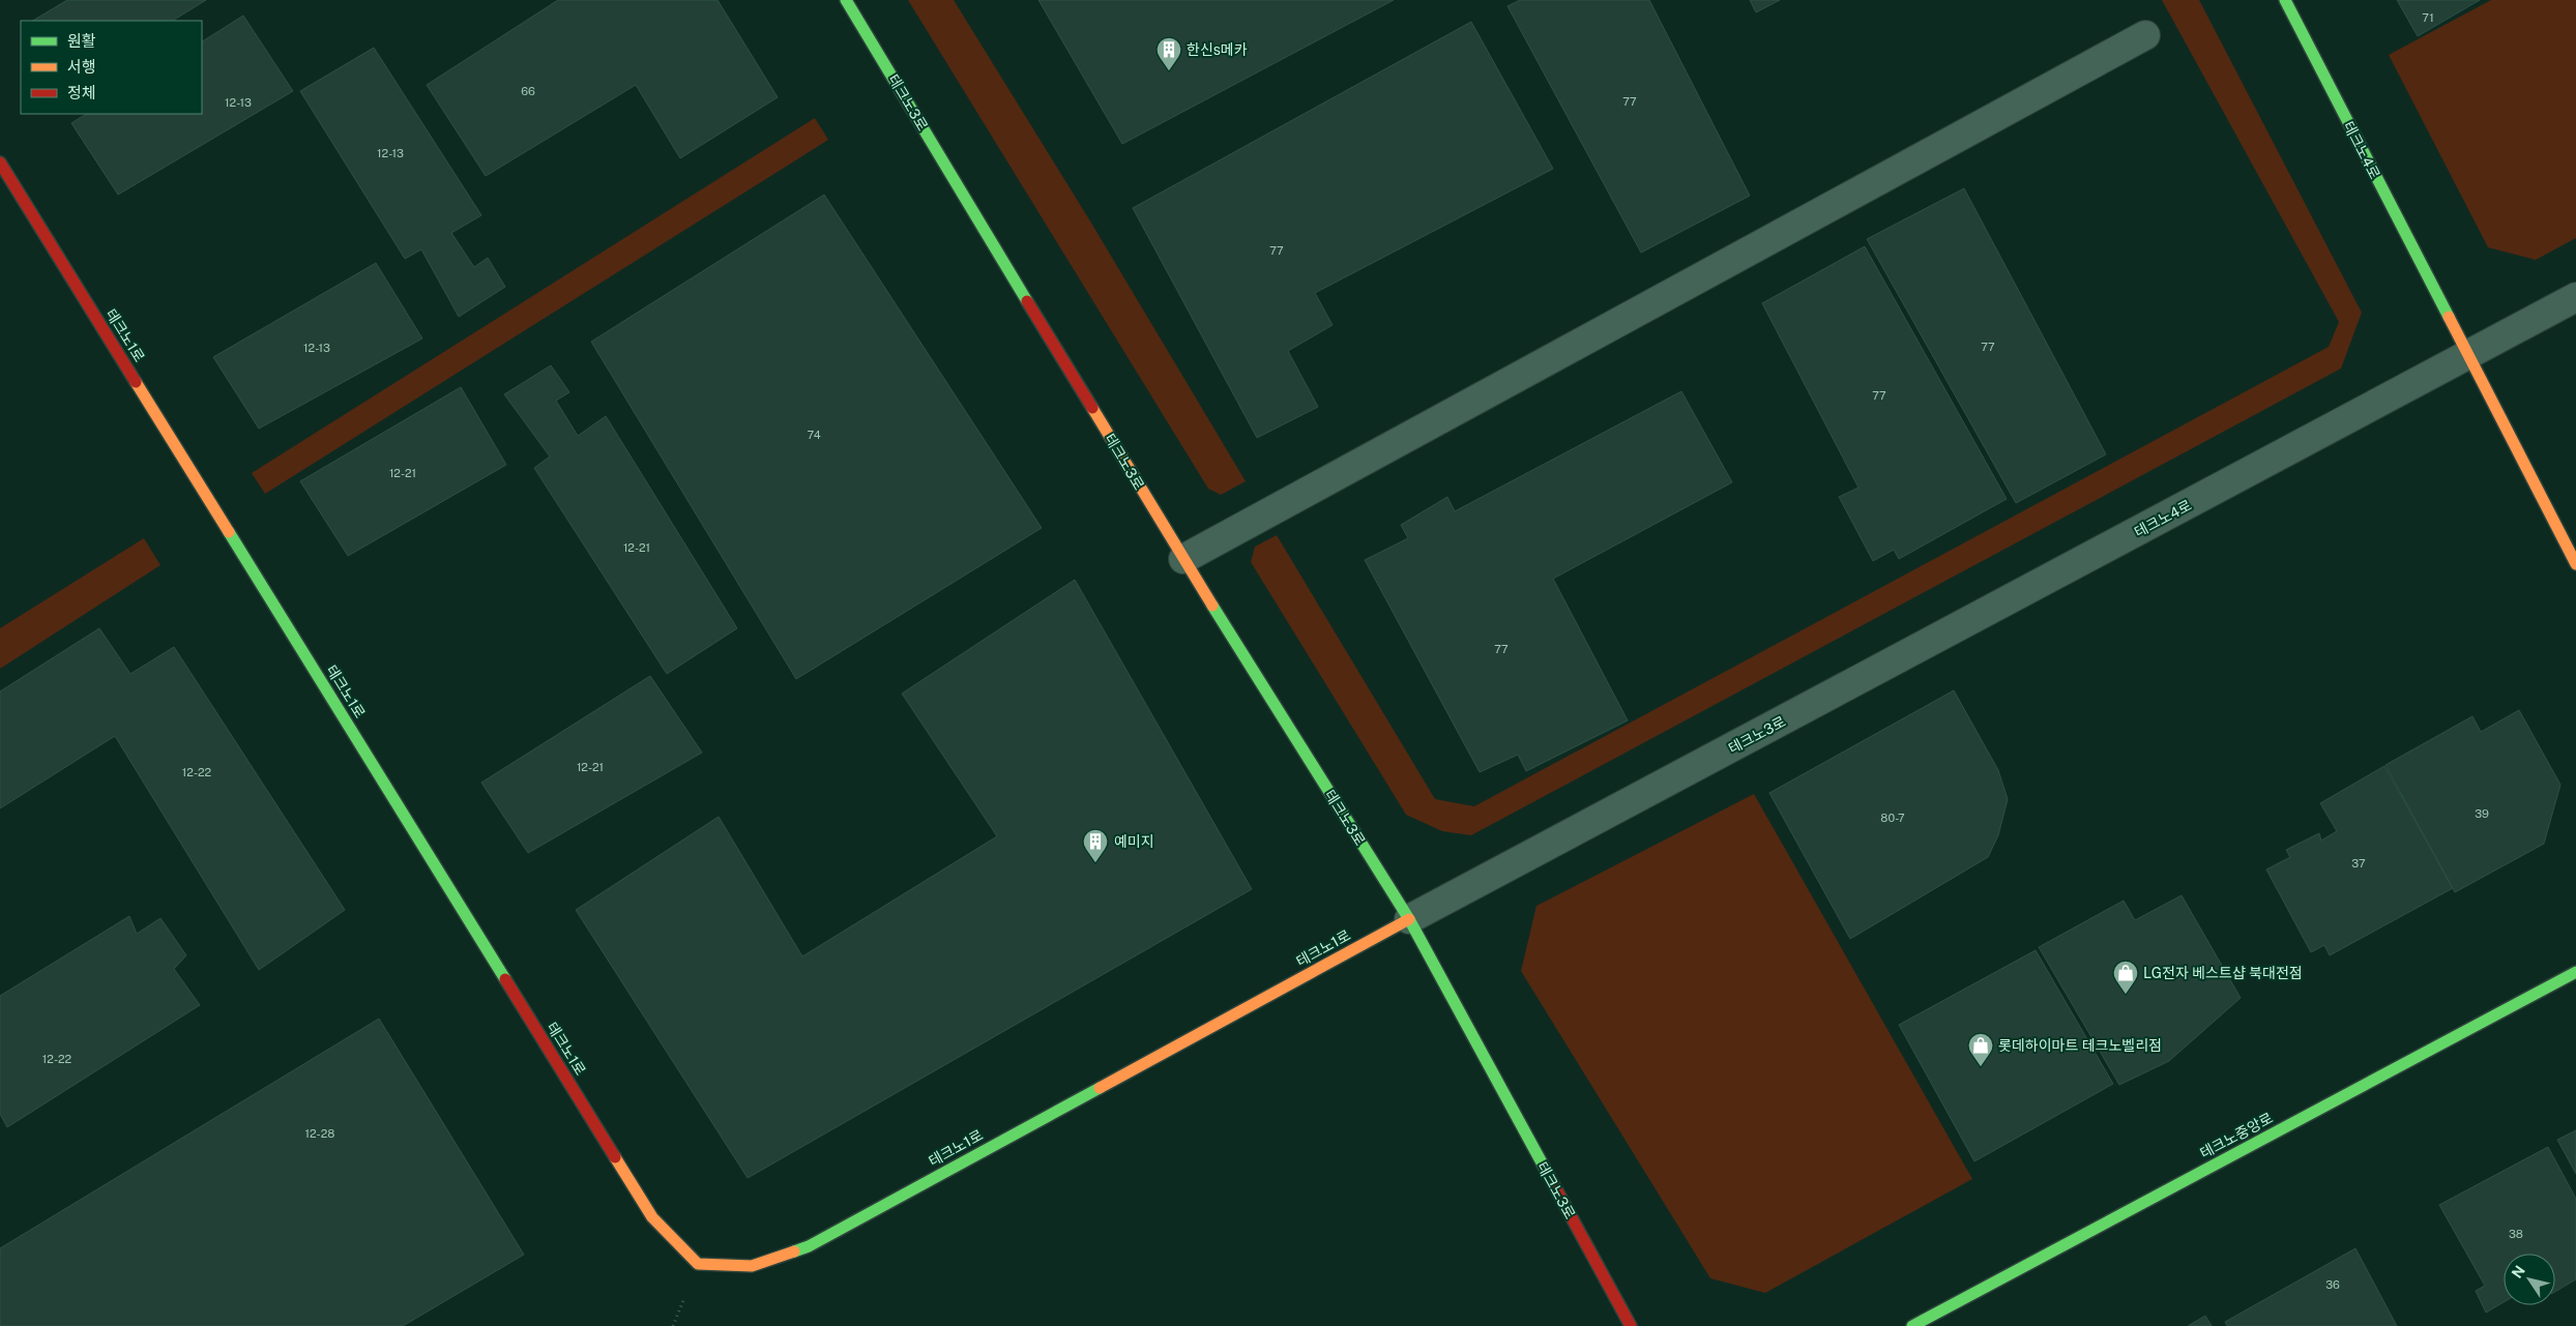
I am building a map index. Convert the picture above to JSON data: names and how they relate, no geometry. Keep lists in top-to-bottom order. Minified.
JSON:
{"streets":{"main road":["테크노3로","테크노4로","테크노1로","테크노중앙로"]},"crossings":[["테크노3로","테크노4로"],["테크노3로","테크노1로"]],"places":{"building":["한신s메카","예미지"],"shop":["LG전자 베스트샵 북대전점","롯데하이마트 테크노벨리점"]},"house_numbers":["71","66","77","12-13","12-13","77","77","12-13","77","74","12-21","12-21","77","12-21","12-22","39","80-7","37","12-22","12-28","38","36"],"legend":["원활","서행","정체"],"north":"top left"}
